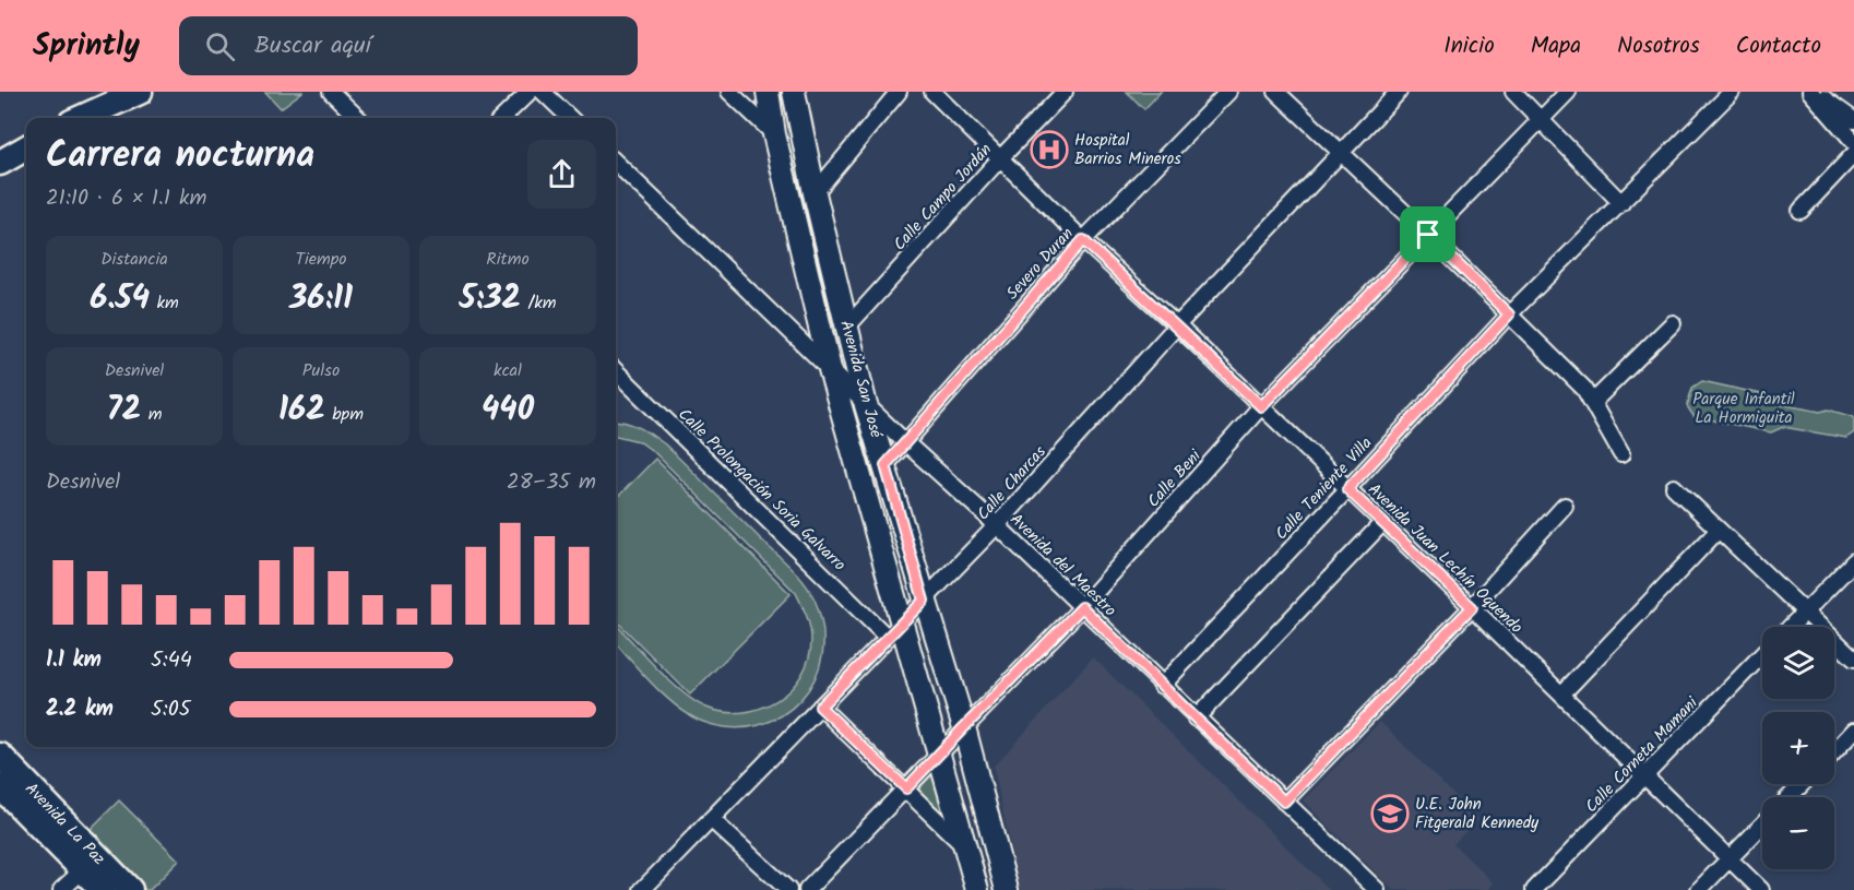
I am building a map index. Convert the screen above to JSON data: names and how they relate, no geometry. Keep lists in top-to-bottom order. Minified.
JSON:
{"streets":{"main road":["Avenida La Paz"],"street":["Calle Campo Jordán","Severo Duran","Avenida San José","Calle Beni","Calle Charcas","Calle Teniente Villa","Calle Prolongación Soria Galvarro","Avenida Juan Lechín Oquendo","Avenida del Maestro","Calle Corneta Mamani"]},"crossings":[["Calle Campo Jordán","Avenida San José"],["Calle Campo Jordán","Avenida Juan Lechín Oquendo"],["Severo Duran","Avenida San José"],["Severo Duran","Avenida Juan Lechín Oquendo"],["Severo Duran","Avenida del Maestro"],["Avenida San José","Calle Beni"],["Avenida San José","Calle Charcas"],["Avenida San José","Calle Prolongación Soria Galvarro"],["Avenida San José","Avenida del Maestro"],["Calle Beni","Avenida Juan Lechín Oquendo"],["Calle Beni","Avenida del Maestro"],["Calle Charcas","Calle Prolongación Soria Galvarro"],["Calle Charcas","Avenida Juan Lechín Oquendo"],["Calle Charcas","Avenida del Maestro"],["Calle Teniente Villa","Avenida Juan Lechín Oquendo"],["Calle Teniente Villa","Avenida del Maestro"],["Avenida Juan Lechín Oquendo","Calle Corneta Mamani"]],"parks":["Parque Infantil La Hormiguita"],"places":{"hospital":["Hospital Barrios Mineros"],"school or university":["U.E. John Fitgerald Kennedy"]},"page":{"header":"Sprintly","search":"Buscar aquí","nav":["Inicio","Mapa","Nosotros","Contacto"],"heading":["Carrera nocturna","21:10 · 6 × 1.1 km"],"stats":[["Distancia","6.54 km"],["Tiempo","36:11"],["Ritmo","5:32 /km"],["Desnivel","72 m"],["Pulso","162 bpm"],["kcal","440"]],"chart":["Desnivel","28–35 m"],"map_buttons":["+","−"],"list":[{"name":"1.1 km","note":"5:44"},{"name":"2.2 km","note":"5:05"}]}}
